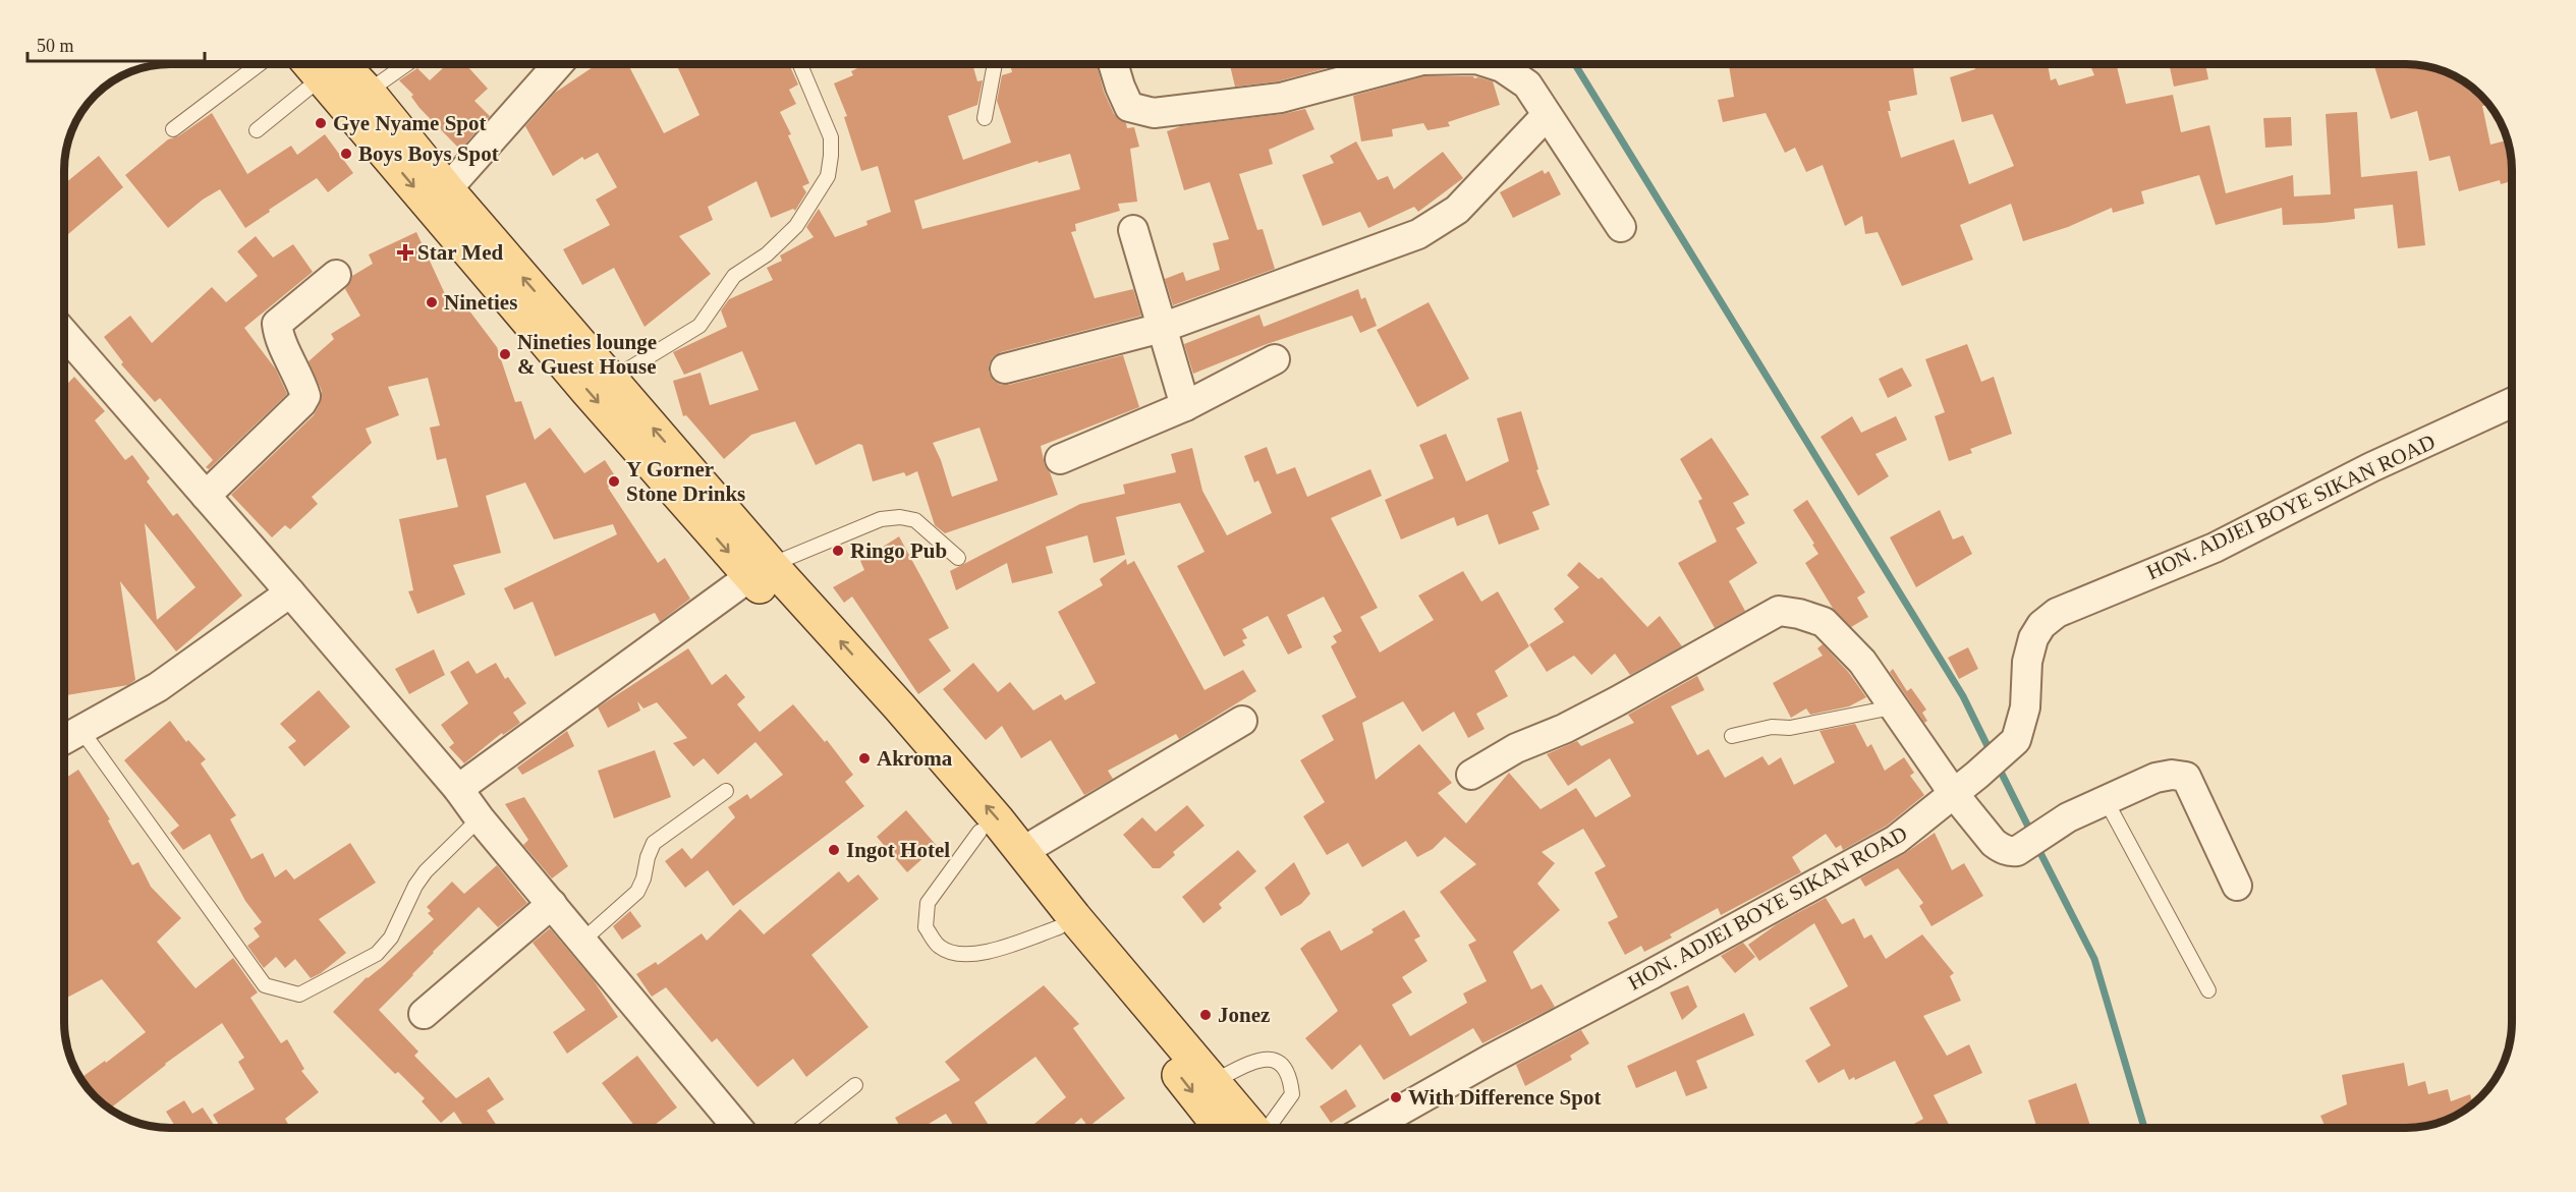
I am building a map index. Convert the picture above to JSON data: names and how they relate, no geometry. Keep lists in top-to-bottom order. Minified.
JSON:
{"streets":{"street":["HON. ADJEI BOYE SIKAN ROAD"]},"places":{"other":["Gye Nyame Spot","Boys Boys Spot","Nineties","Nineties lounge & Guest House","Y Gorner Stone Drinks","Ringo Pub","Akroma","Ingot Hotel","Jonez","With Difference Spot"],"health":["Star Med"]},"scale_bar":"50 m"}
